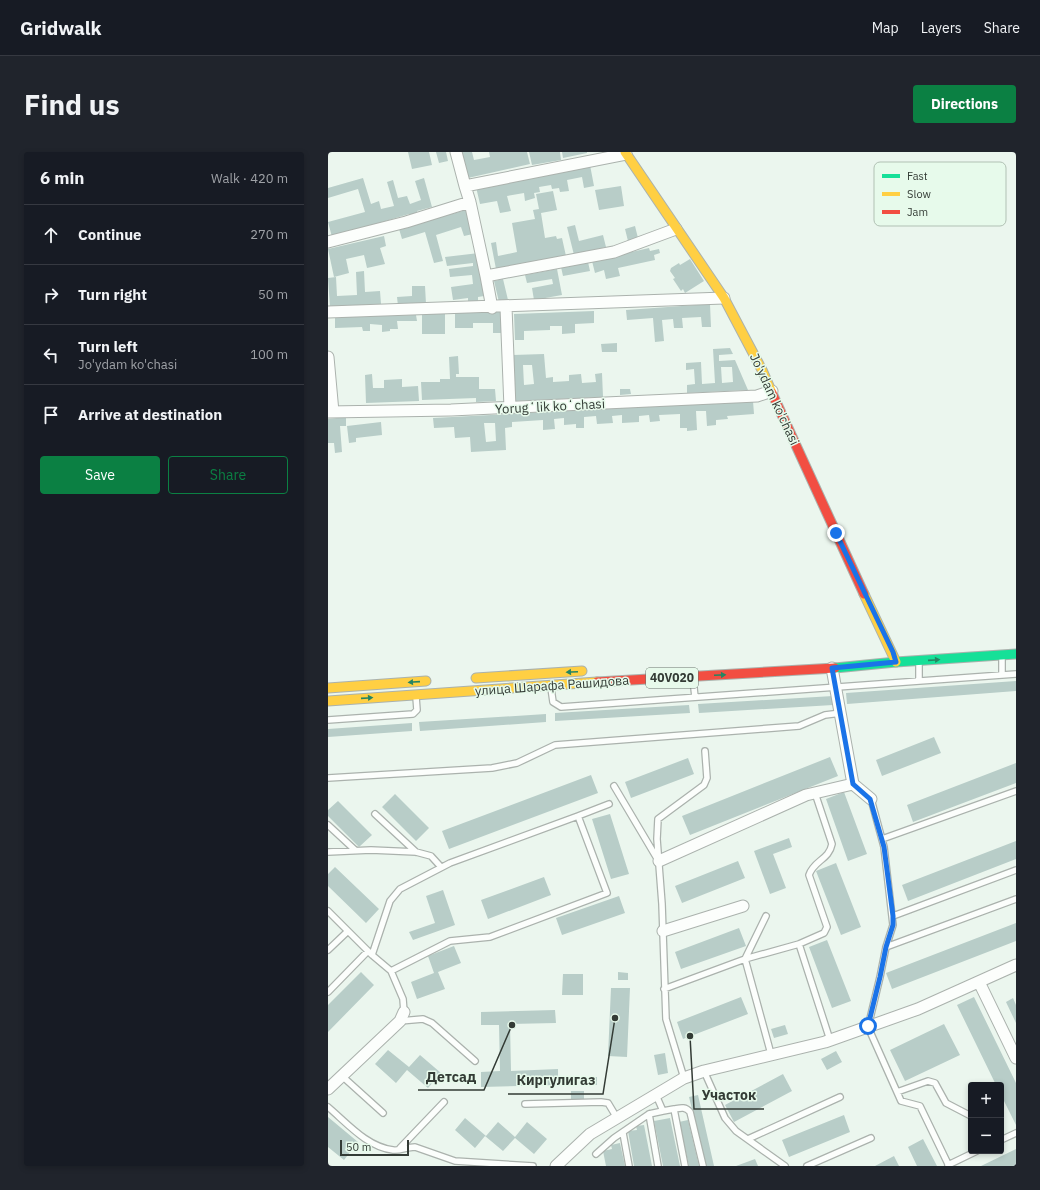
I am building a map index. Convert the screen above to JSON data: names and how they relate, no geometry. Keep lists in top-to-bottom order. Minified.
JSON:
{"streets":{"main road":["Jo'ydam ko'chasi","40V020","улица Шарафа Рашидова"],"street":["Yorugʻlik koʻchasi"]},"crossings":[["Jo'ydam ko'chasi","Yorugʻlik koʻchasi"],["Jo'ydam ko'chasi","улица Шарафа Рашидова"]],"one_way":["улица Шарафа Рашидова"],"places":["Киргулигаз","Детсад","Участок"],"legend":["Fast","Slow","Jam"],"scale_bar":"50 m","page":{"header":"Gridwalk","nav":["Map","Layers","Share"],"buttons":["Directions",["Save","Share"]],"title":"Find us","heading":["6 min","Walk · 420 m"],"list":[["Continue","270 m"],["Turn right","50 m"],["Turn left","Jo'ydam ko'chasi","100 m"],"Arrive at destination"],"map_buttons":["+","−"],"scale":"50 m"}}
